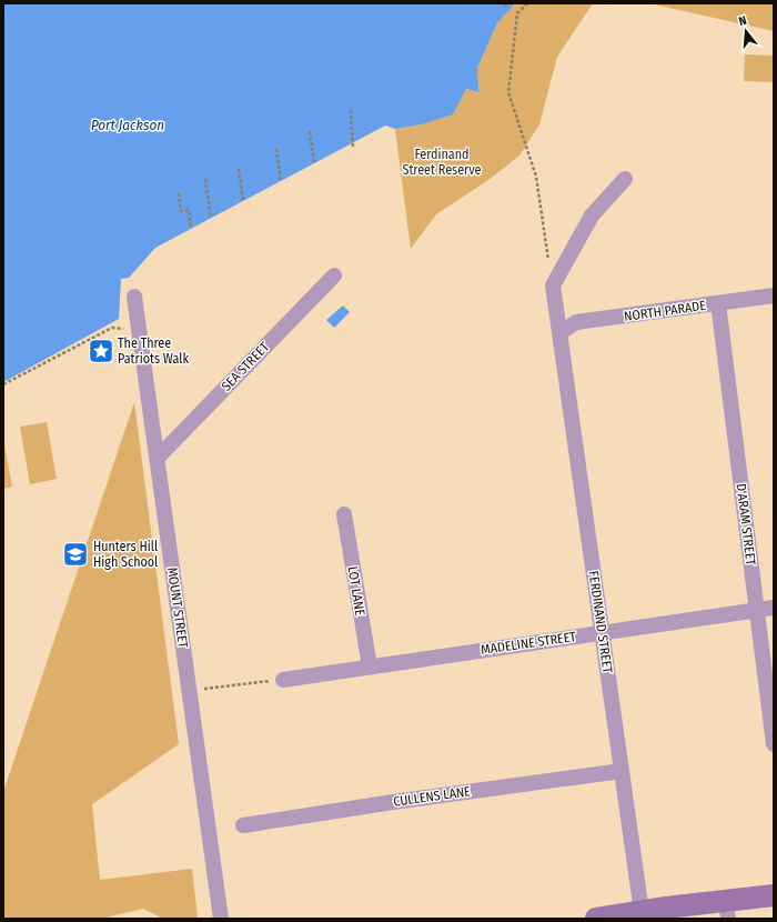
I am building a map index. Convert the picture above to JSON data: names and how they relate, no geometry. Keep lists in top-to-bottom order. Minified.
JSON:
{"streets":{"street":["NORTH PARADE","SEA STREET","D'ARAM STREET","LOT LANE","MOUNT STREET","FERDINAND STREET","MADELINE STREET","CULLENS LANE"]},"crossings":[["NORTH PARADE","D'ARAM STREET"],["NORTH PARADE","FERDINAND STREET"],["SEA STREET","MOUNT STREET"],["D'ARAM STREET","MADELINE STREET"],["LOT LANE","MADELINE STREET"],["FERDINAND STREET","MADELINE STREET"],["FERDINAND STREET","CULLENS LANE"]],"water":["Port Jackson"],"parks":["Ferdinand Street Reserve"],"places":{"place":["The Three Patriots Walk"],"school or university":["Hunters Hill High School"]},"north":"top"}
